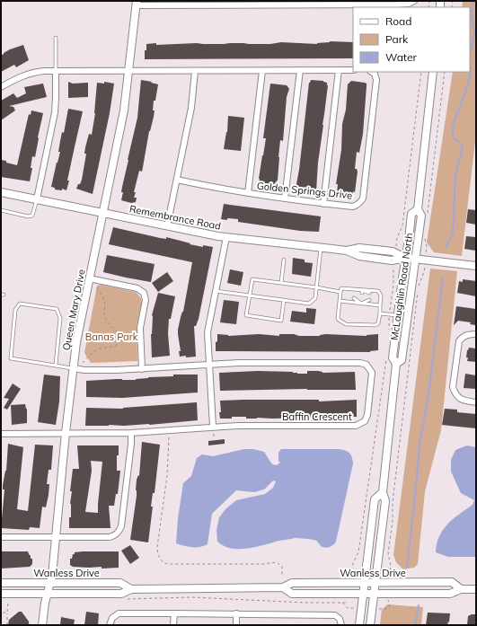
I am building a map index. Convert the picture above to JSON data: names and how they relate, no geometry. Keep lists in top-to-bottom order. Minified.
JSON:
{"streets":{"main road":["Remembrance Road","McLaughlin Road North","Queen Mary Drive","Wanless Drive"],"street":["Golden Springs Drive","Baffin Crescent"]},"crossings":[["Remembrance Road","McLaughlin Road North"],["Remembrance Road","Queen Mary Drive"],["McLaughlin Road North","Wanless Drive"],["Queen Mary Drive","Baffin Crescent"],["Queen Mary Drive","Wanless Drive"]],"parks":["Banas Park"],"legend":["Road","Park","Water"]}
